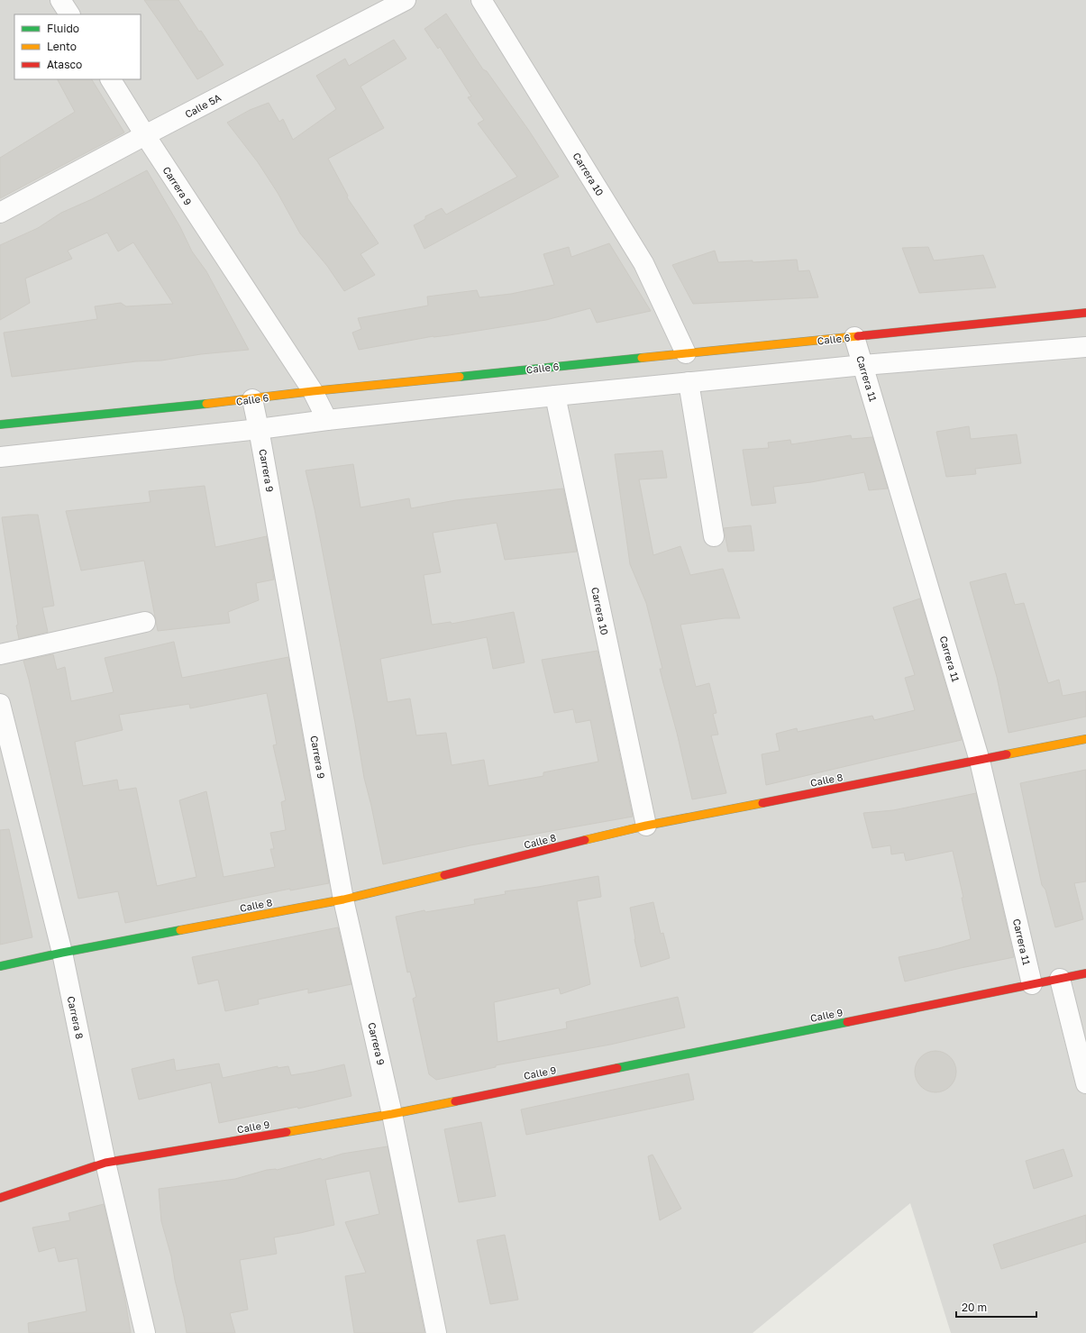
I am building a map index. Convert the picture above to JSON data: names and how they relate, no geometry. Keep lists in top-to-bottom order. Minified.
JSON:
{"streets":{"street":["Calle 5A","Carrera 10","Carrera 9","Calle 6","Carrera 11","Calle 8","Calle 9","Carrera 8"]},"crossings":[["Calle 5A","Carrera 9"],["Carrera 10","Calle 6"],["Carrera 10","Calle 8"],["Carrera 9","Calle 6"],["Carrera 9","Calle 8"],["Carrera 9","Calle 9"],["Calle 6","Carrera 11"],["Carrera 11","Calle 8"],["Carrera 11","Calle 9"],["Calle 8","Carrera 8"],["Calle 9","Carrera 8"]],"legend":["Fluido","Lento","Atasco"],"scale_bar":"20 m"}
